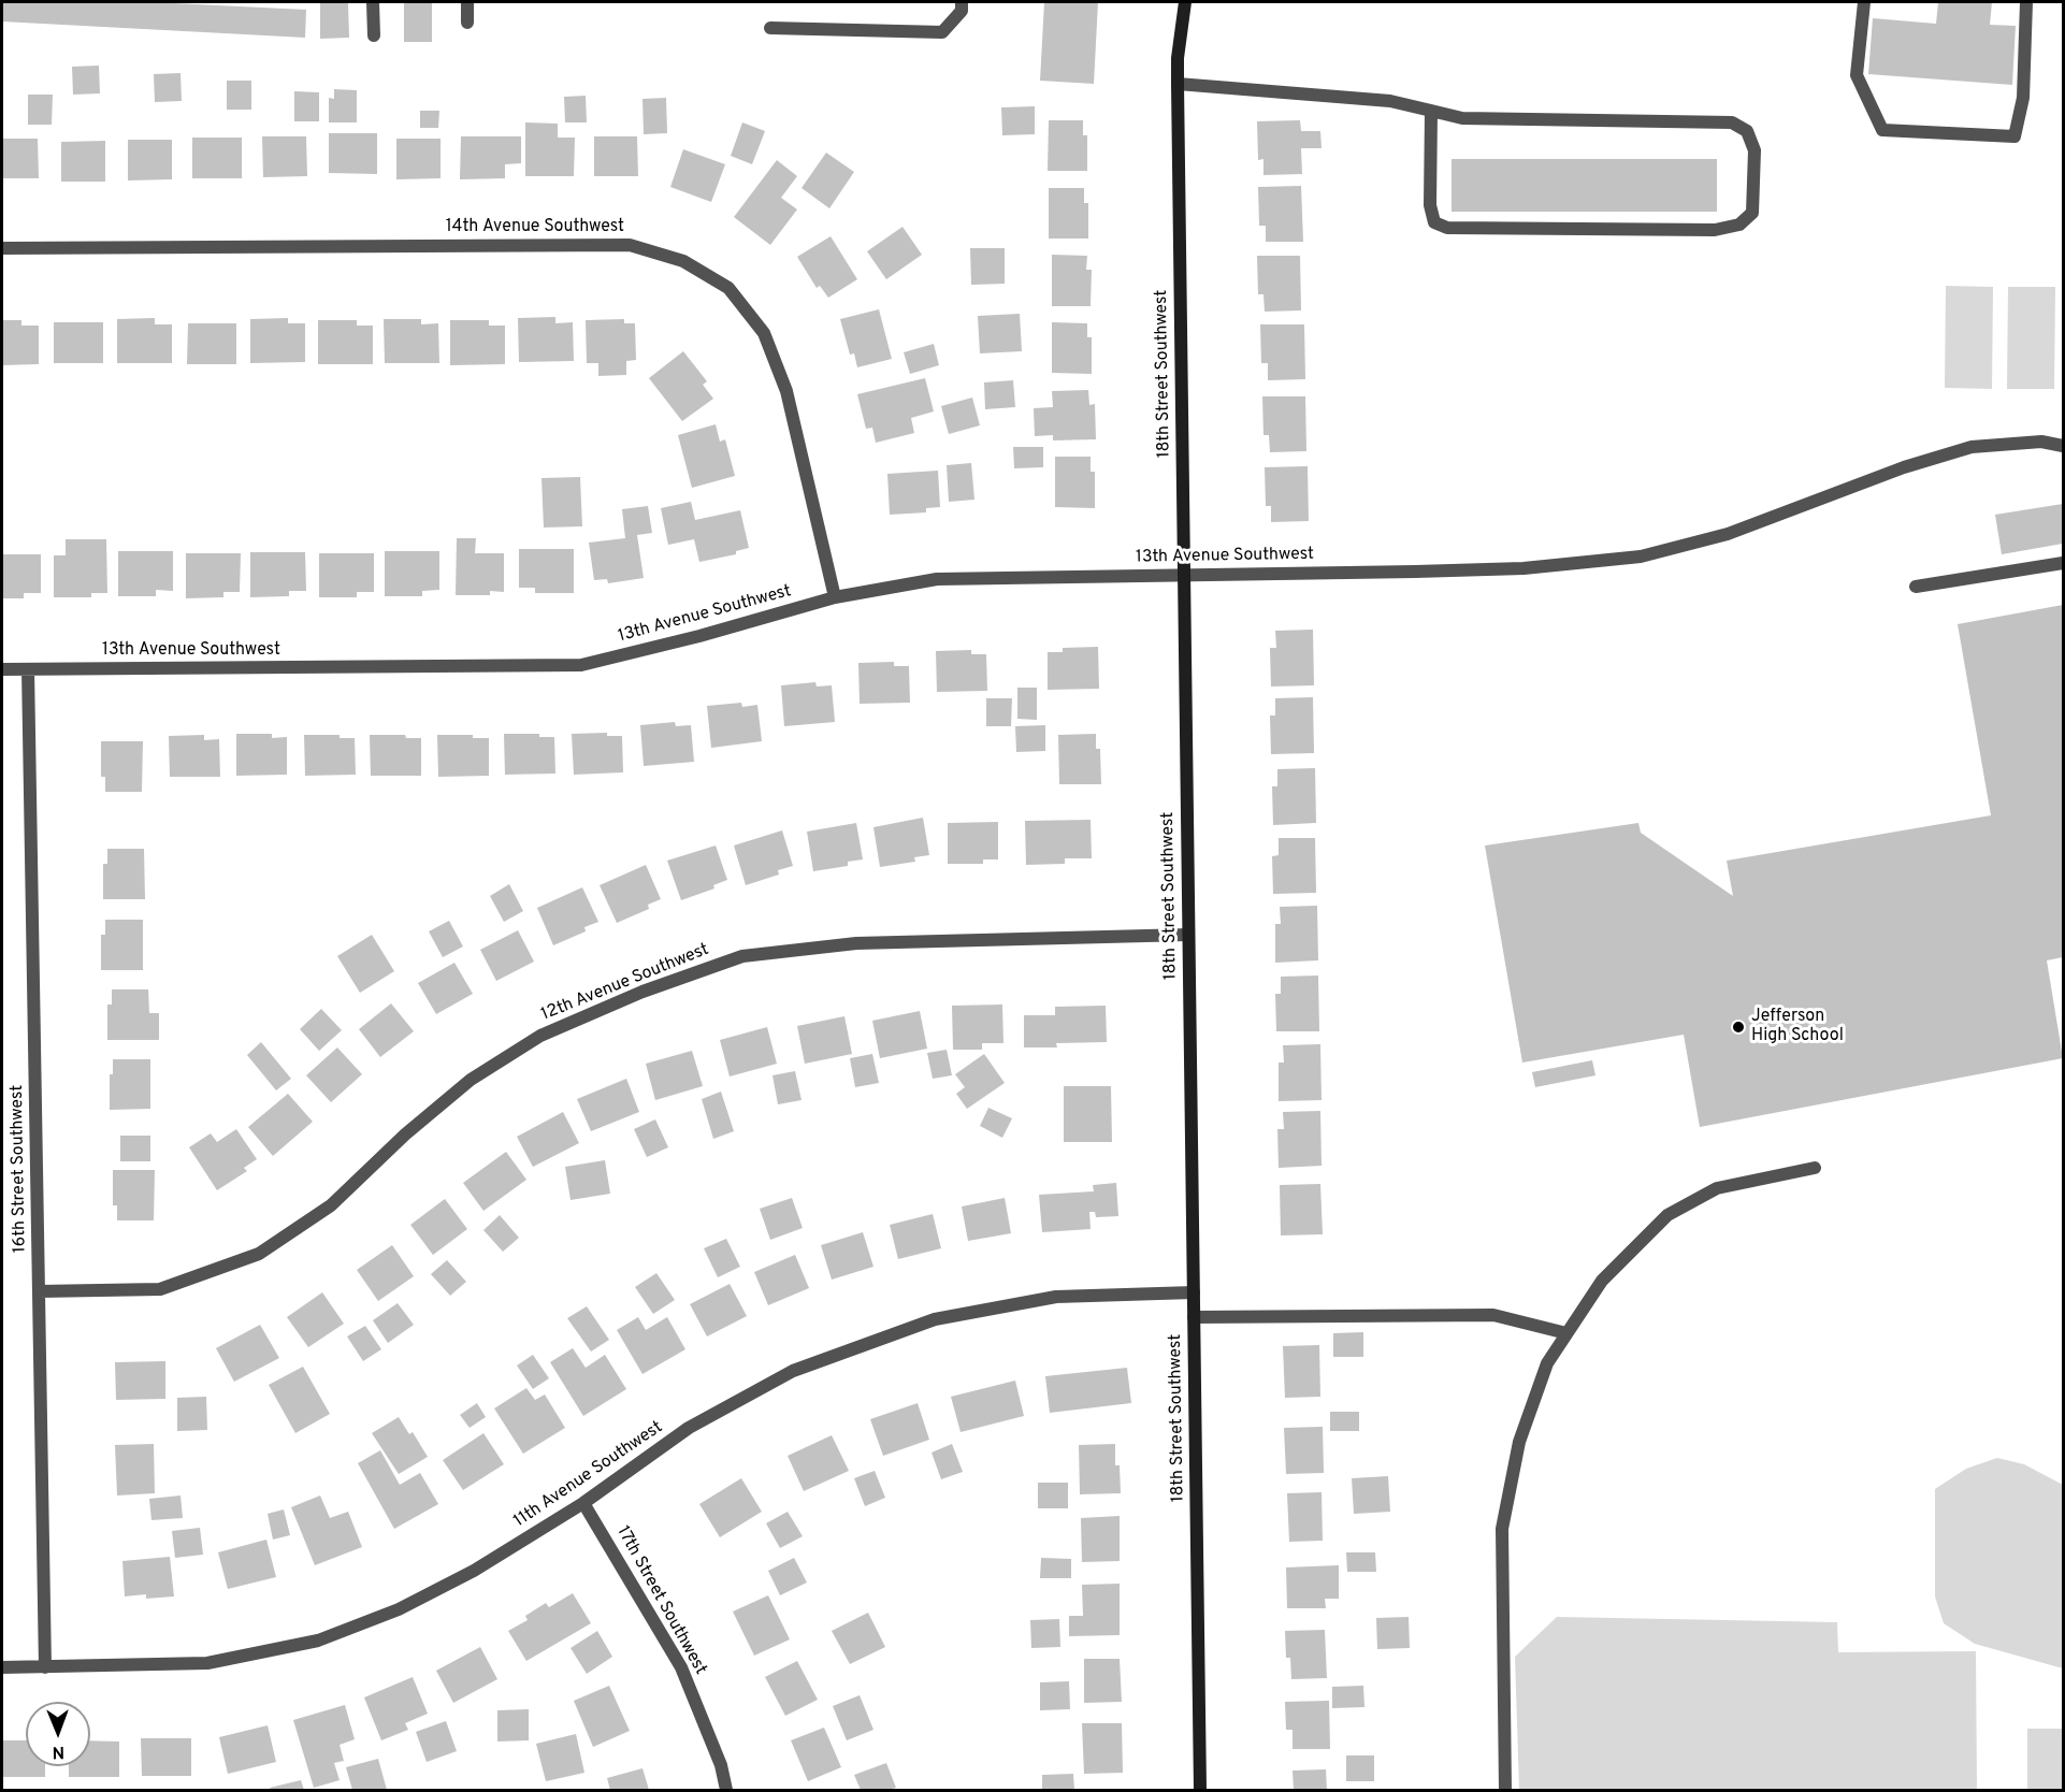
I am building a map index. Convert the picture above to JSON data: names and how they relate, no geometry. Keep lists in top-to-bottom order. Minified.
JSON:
{"streets":{"street":["14th Avenue Southwest","18th Street Southwest","13th Avenue Southwest","12th Avenue Southwest","16th Street Southwest","11th Avenue Southwest","17th Street Southwest"]},"crossings":[["14th Avenue Southwest","13th Avenue Southwest"],["18th Street Southwest","13th Avenue Southwest"],["18th Street Southwest","12th Avenue Southwest"],["18th Street Southwest","11th Avenue Southwest"],["13th Avenue Southwest","16th Street Southwest"],["12th Avenue Southwest","16th Street Southwest"],["16th Street Southwest","11th Avenue Southwest"],["11th Avenue Southwest","17th Street Southwest"]],"places":["Jefferson High School"],"north":"bottom"}
